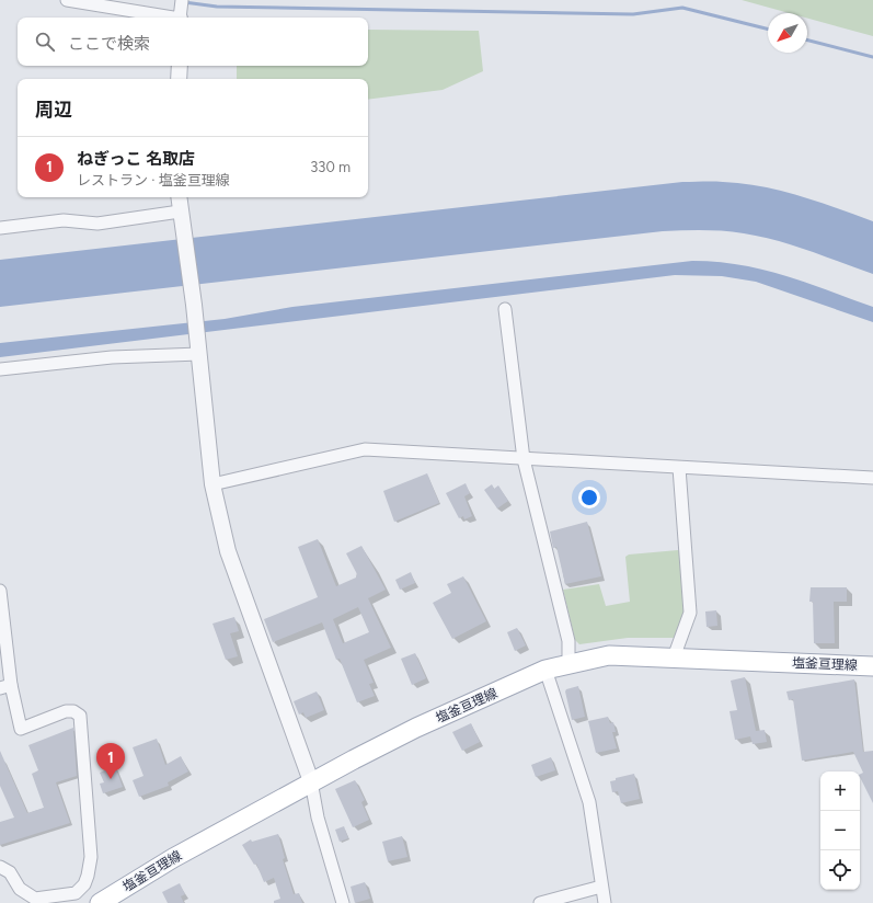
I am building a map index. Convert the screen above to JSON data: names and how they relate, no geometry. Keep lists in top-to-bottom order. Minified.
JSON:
{"streets":{"main road":["塩釜亘理線"]},"north":"bottom left","page":{"search":"ここで検索","heading":"周辺","list":[{"mark":"1","name":"ねぎっこ 名取店","note":"レストラン · 塩釜亘理線","value":"330 m"}],"pins":"1","map_buttons":["+","−"]}}
